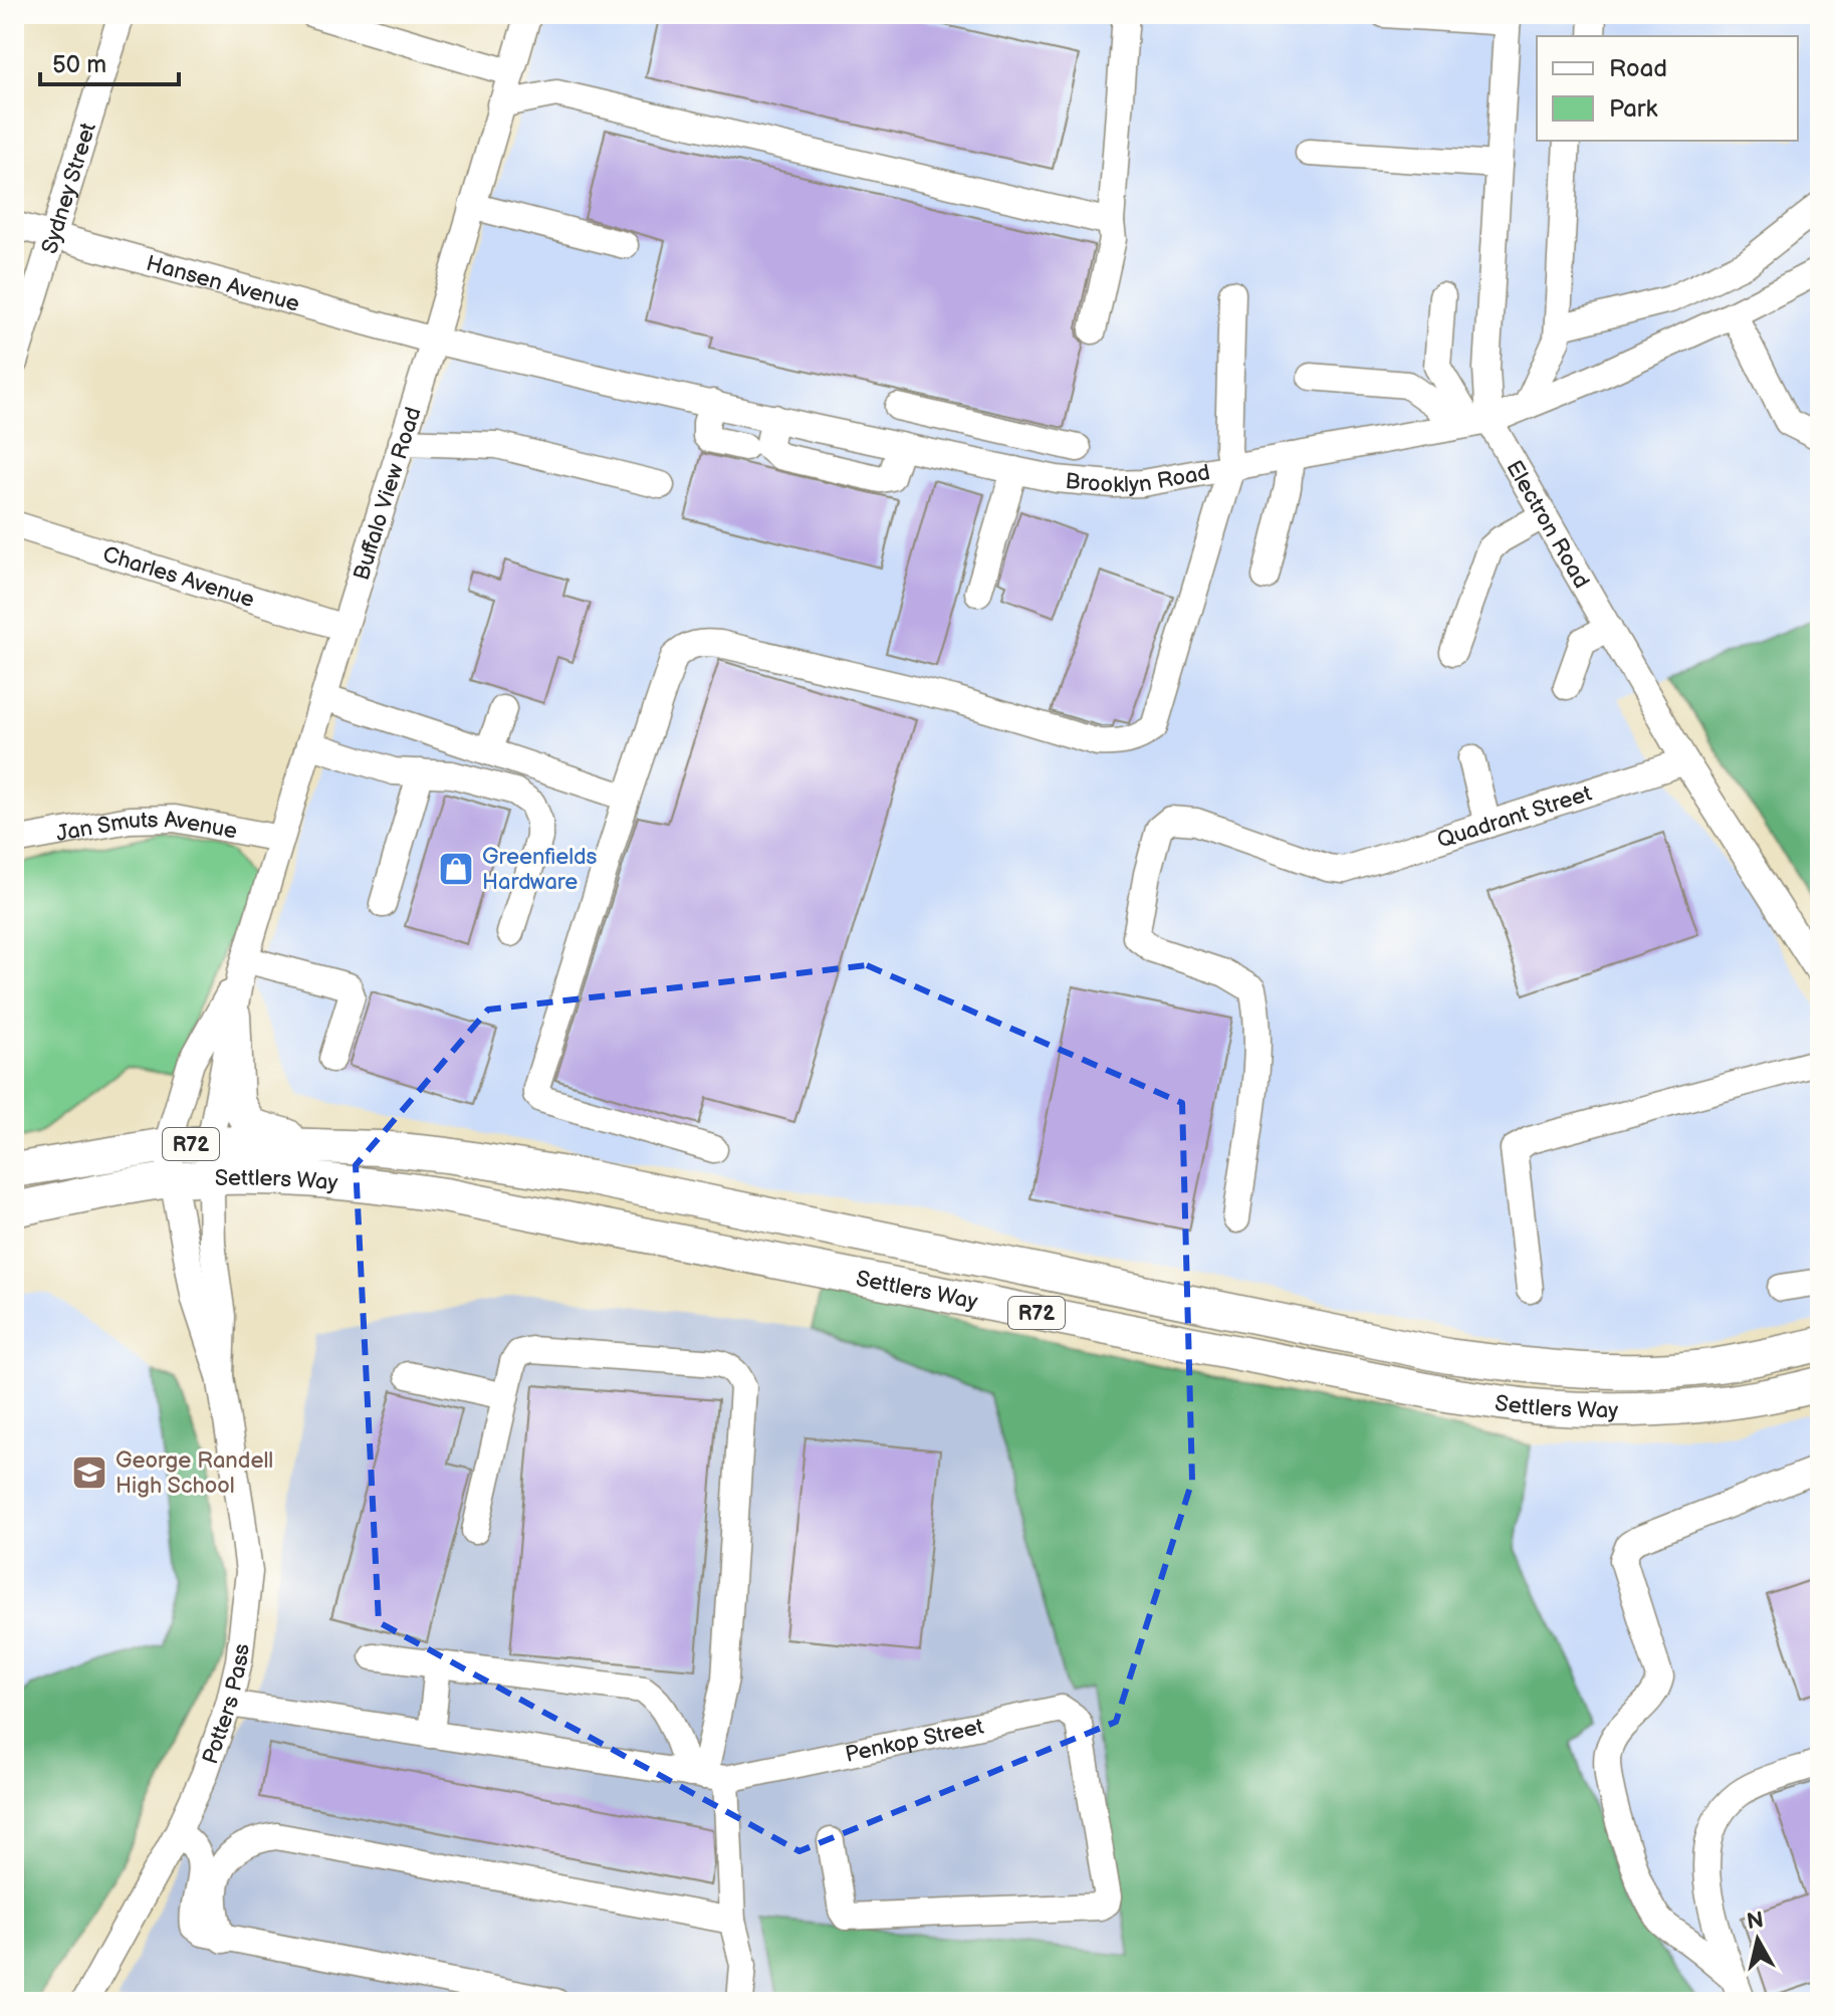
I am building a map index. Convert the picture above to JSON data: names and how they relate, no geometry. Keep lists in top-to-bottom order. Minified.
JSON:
{"streets":{"main road":["R72","Settlers Way"],"street":["Sydney Street","Hansen Avenue","Brooklyn Road","Buffalo View Road","Electron Road","Charles Avenue","Quadrant Street","Jan Smuts Avenue","Potters Pass","Penkop Street"]},"crossings":[["Sydney Street","Hansen Avenue"],["Hansen Avenue","Brooklyn Road"],["Hansen Avenue","Buffalo View Road"],["Brooklyn Road","Buffalo View Road"],["Brooklyn Road","Electron Road"],["Buffalo View Road","Charles Avenue"],["Buffalo View Road","Jan Smuts Avenue"],["Buffalo View Road","Settlers Way"],["Buffalo View Road","Potters Pass"],["Electron Road","Quadrant Street"],["Settlers Way","Potters Pass"],["Potters Pass","Penkop Street"]],"places":{"shop":["Greenfields Hardware"],"school or university":["George Randell High School"]},"legend":["Road","Park"],"scale_bar":"50 m","north":"top"}
